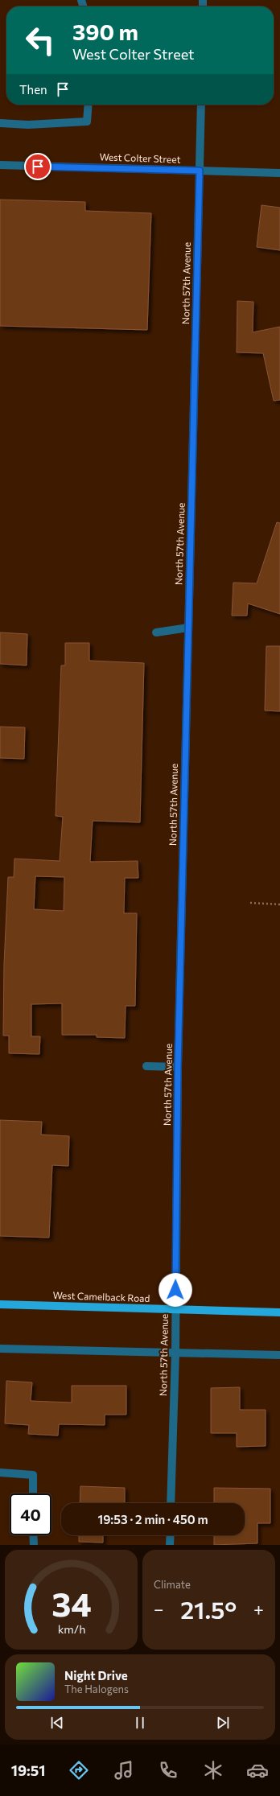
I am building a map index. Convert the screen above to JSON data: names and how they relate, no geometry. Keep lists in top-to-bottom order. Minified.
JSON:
{"streets":{"main road":["West Camelback Road"],"street":["West Colter Street","North 57th Avenue"]},"crossings":[["West Colter Street","North 57th Avenue"],["North 57th Avenue","West Camelback Road"]],"page":{"turn":["390 m","West Colter Street"],"then":"Then","limit":"40","trip":"19:53 · 2 min · 450 m","tile":"Climate","heat":["−","21.5°","+"],"song":["Night Drive","The Halogens"],"tabs":"19:51","gauge":["34","km/h"]}}
